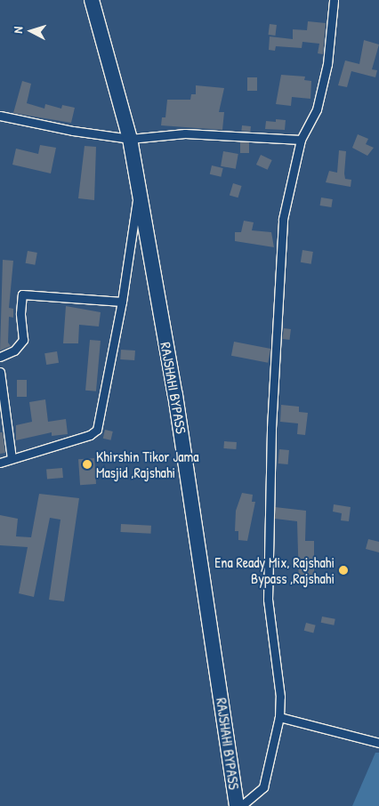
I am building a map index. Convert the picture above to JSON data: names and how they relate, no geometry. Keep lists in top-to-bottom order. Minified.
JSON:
{"streets":{"highway":["RAJSHAHI BYPASS"]},"places":["Khirshin Tikor Jama Masjid ,Rajshahi","Ena Ready Mix, Rajshahi Bypass ,Rajshahi"],"north":"left"}
